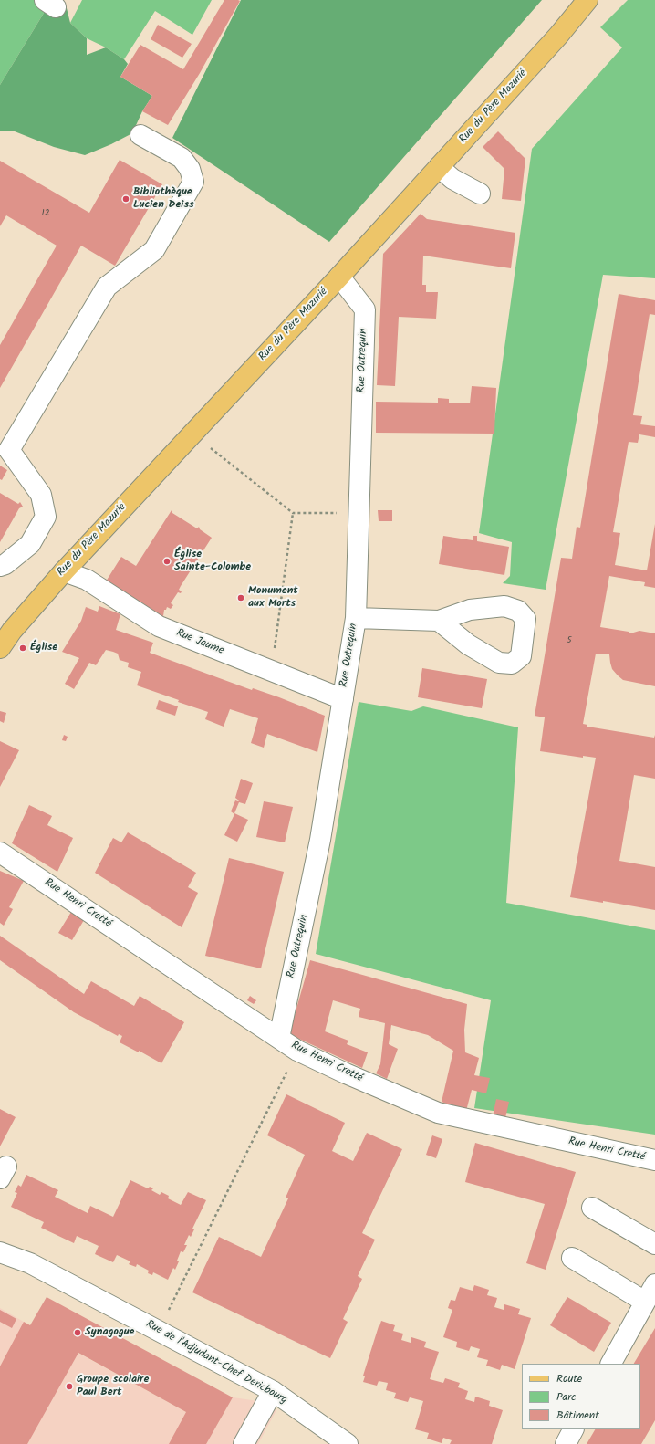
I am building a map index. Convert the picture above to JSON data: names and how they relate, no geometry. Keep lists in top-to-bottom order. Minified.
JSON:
{"streets":{"main road":["Rue du Père Mazurié"],"street":["Rue Outrequin","Rue Jaume","Rue Henri Cretté","Rue de l'Adjudant-Chef Dericbourg"]},"crossings":[["Rue du Père Mazurié","Rue Outrequin"],["Rue du Père Mazurié","Rue Jaume"],["Rue Outrequin","Rue Jaume"],["Rue Outrequin","Rue Henri Cretté"]],"places":["Bibliothèque Lucien Deiss","Église Sainte-Colombe","Monument aux Morts","Église","Synagogue","Groupe scolaire Paul Bert"],"house_numbers":["12","5"],"legend":["Route","Parc","Bâtiment"]}
